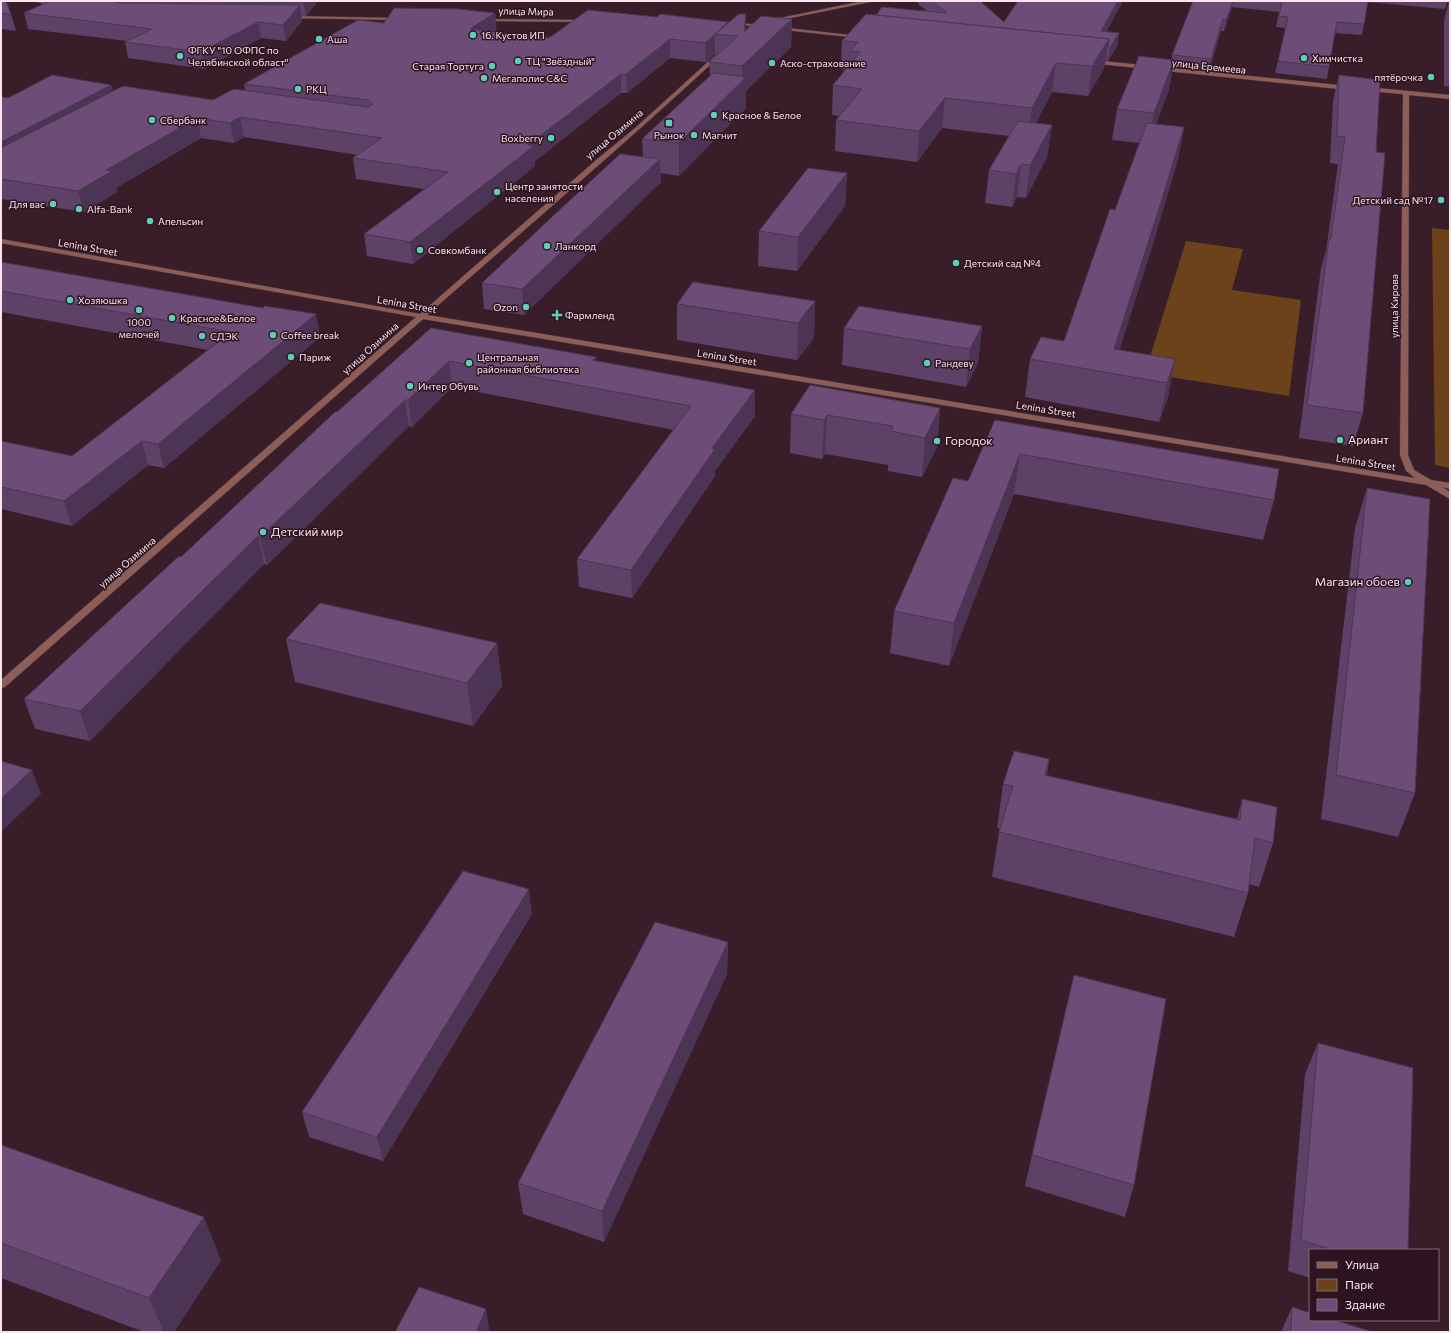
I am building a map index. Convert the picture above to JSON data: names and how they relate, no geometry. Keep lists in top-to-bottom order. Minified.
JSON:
{"streets":{"street":["улица Мира","улица Еремеева","улица Озимина","Lenina Street","улица Кирова"]},"crossings":[["улица Озимина","Lenina Street"],["Lenina Street","улица Кирова"]],"places":{"other":["16. Кустов ИП","Аша","ФГКУ \"10 ОФПС по Челябинской област\"","Химчистка","ТЦ \"Звёздный\"","Аско-страхование","Старая Тортуга","пятёрочка","Мегаполис C&C","РКЦ","Красное & Белое","Сбербанк","Магнит","Boxberry","Центр занятости населения","Детский сад №17","Для вас","Alfa-Bank","Апельсин","Ланкорд","Совкомбанк","Детский сад №4","Хозяюшка","Ozon","1000 мелочей","Красное&Белое","Coffee break","СДЭК","Париж","Центральная районная библиотека","Рандеву","Интер Обувь","Ариант","Городок","Детский мир","Магазин обоев"],"transit":["Рынок"],"health":["Фармленд"]},"legend":["Улица","Парк","Здание"]}
